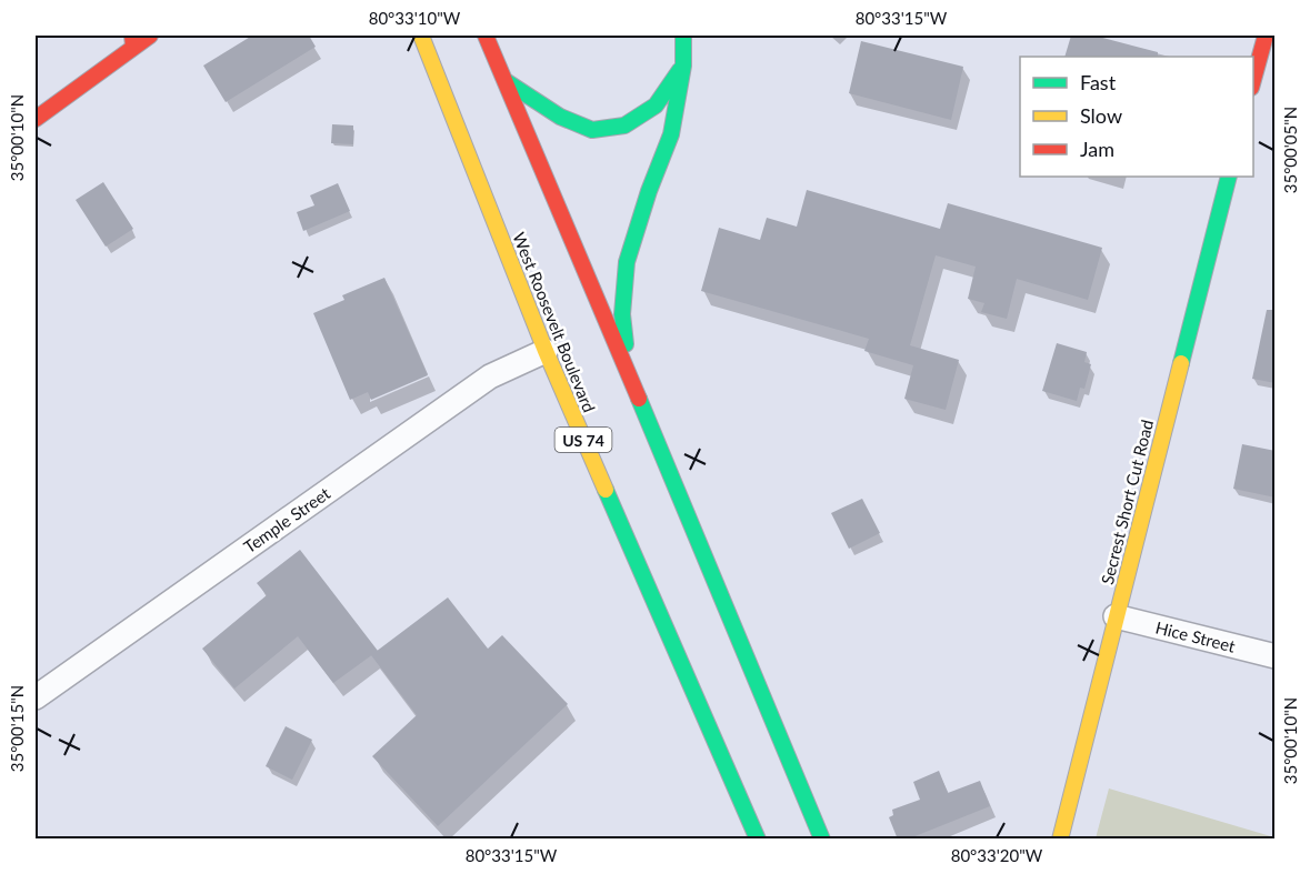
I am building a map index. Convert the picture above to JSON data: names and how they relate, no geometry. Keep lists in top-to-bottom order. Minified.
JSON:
{"streets":{"main road":["West Roosevelt Boulevard","US 74","Secrest Short Cut Road"],"street":["Temple Street","Hice Street"]},"crossings":[["West Roosevelt Boulevard","Temple Street"],["Secrest Short Cut Road","Hice Street"]],"legend":["Fast","Slow","Jam"],"coordinates":["80°33'10\"W","80°33'15\"W","35°00'10\"N","35°00'05\"N","35°00'15\"N","80°33'20\"W"]}
